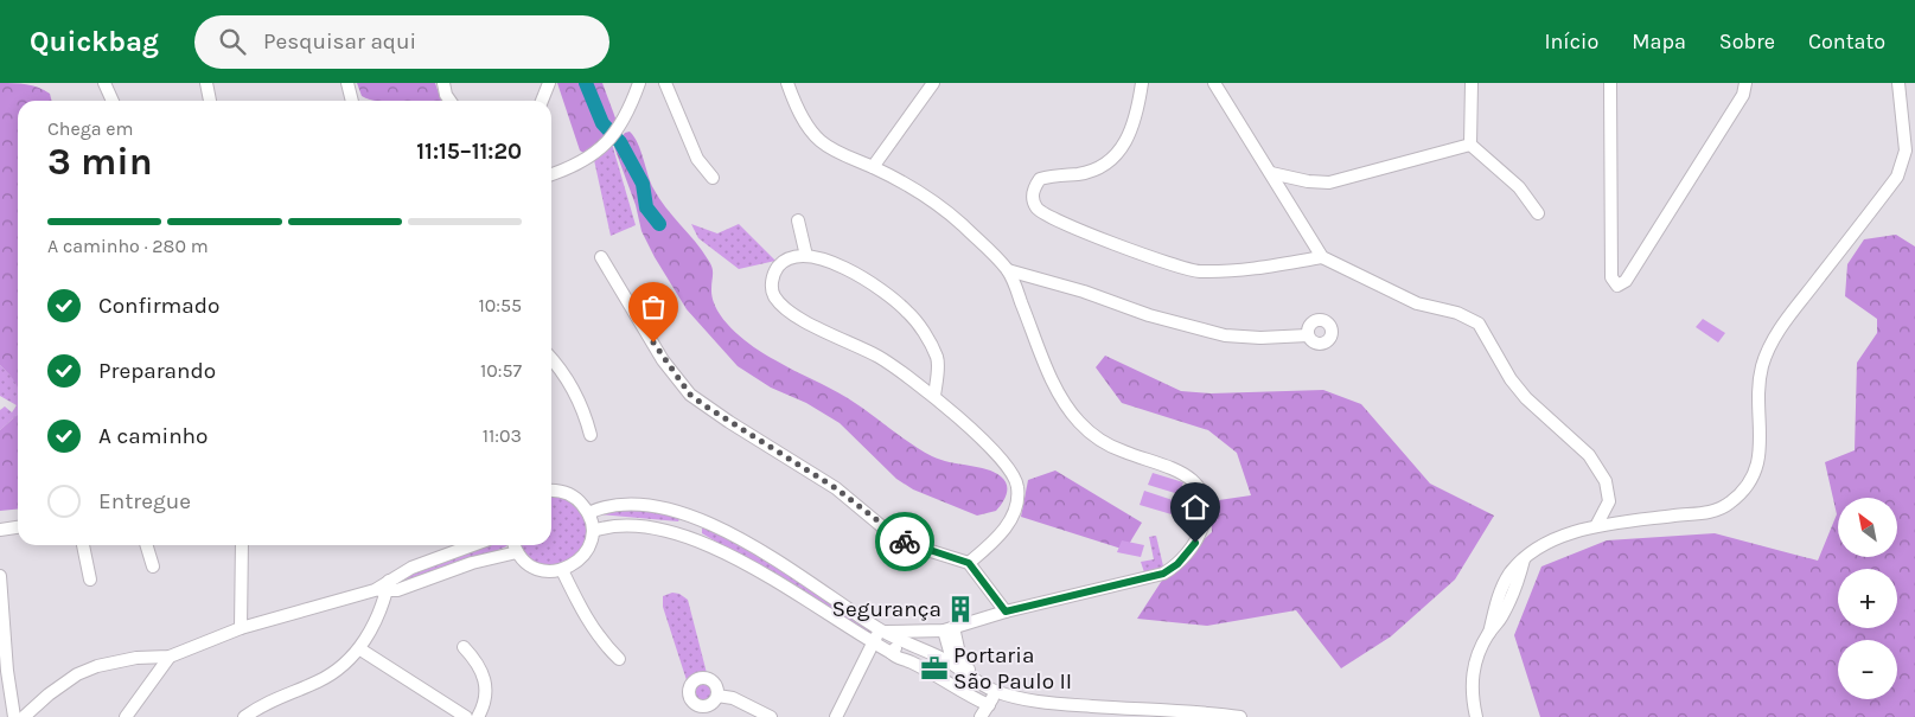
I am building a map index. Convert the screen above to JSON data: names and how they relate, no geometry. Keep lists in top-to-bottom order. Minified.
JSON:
{"places":{"building":["Segurança"],"office":["Portaria São Paulo II"]},"north":"top left","page":{"header":"Quickbag","search":"Pesquisar aqui","nav":["Início","Mapa","Sobre","Contato"],"heading":["3 min","Chega em","11:15–11:20"],"bar":"A caminho · 280 m","list":[["Confirmado","10:55"],["Preparando","10:57"],["A caminho","11:03"],"Entregue"],"map_buttons":["+","−"]}}
